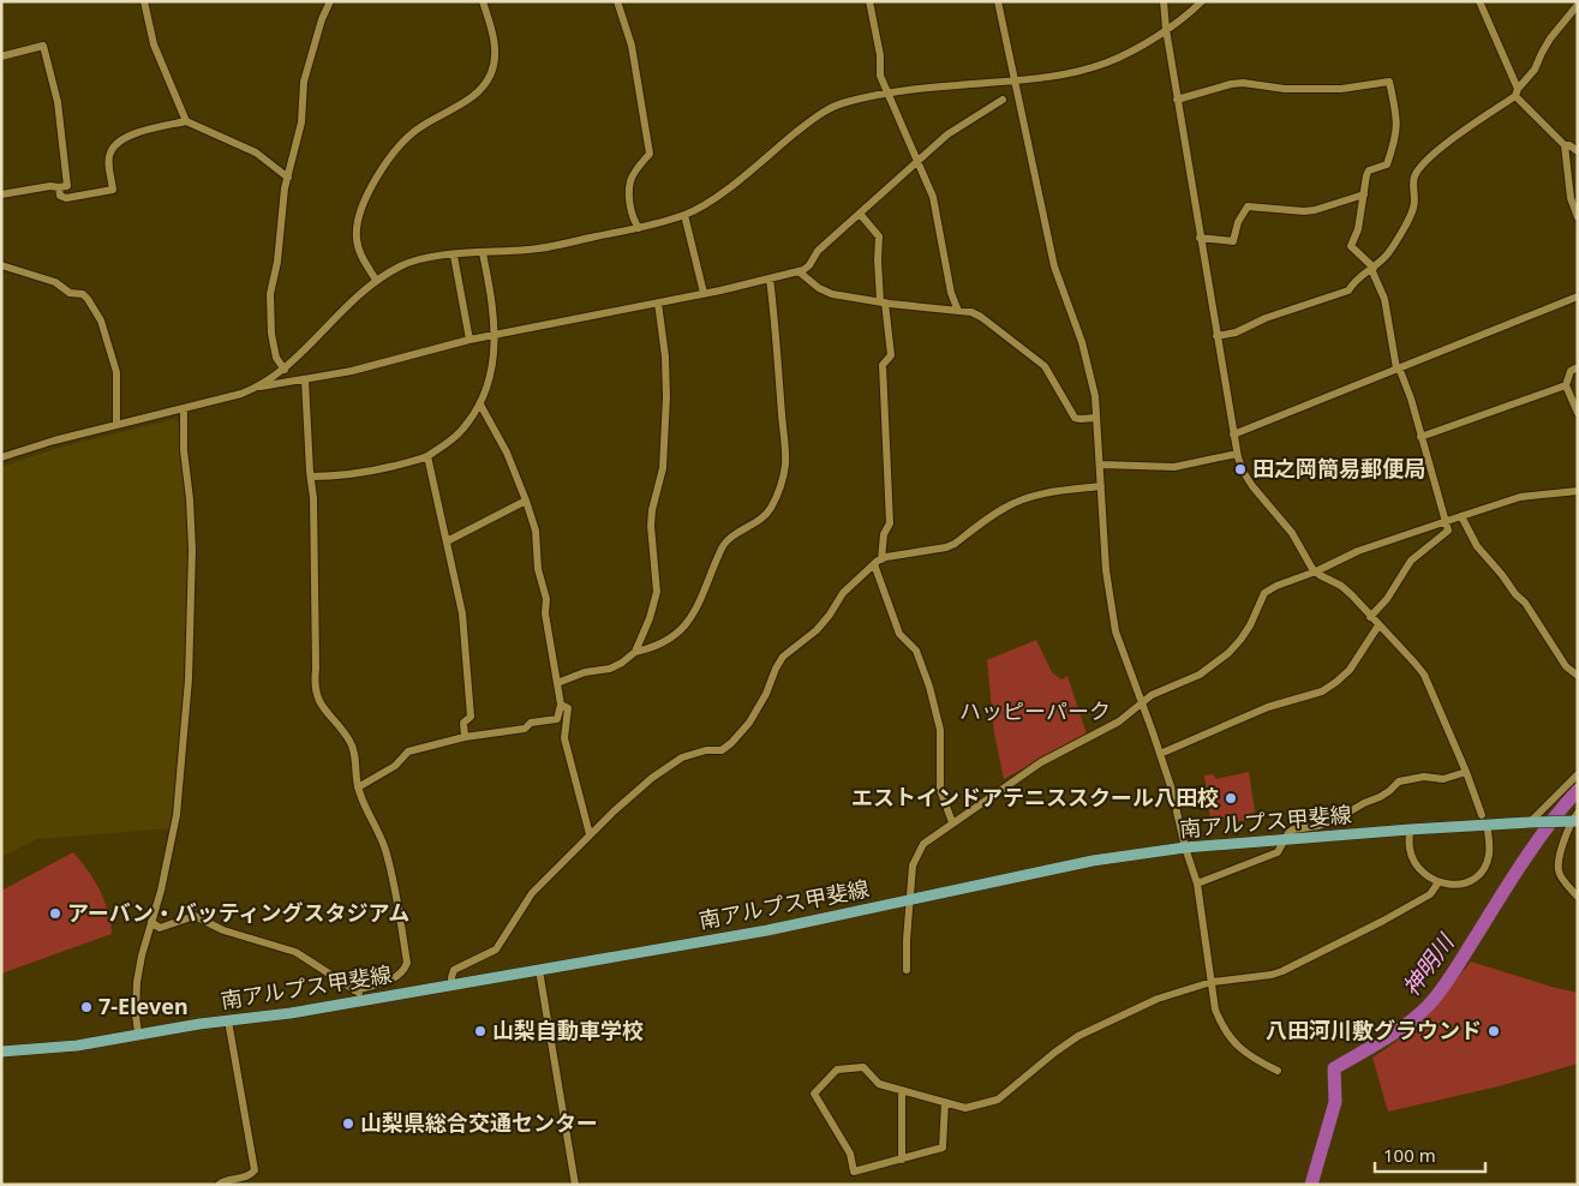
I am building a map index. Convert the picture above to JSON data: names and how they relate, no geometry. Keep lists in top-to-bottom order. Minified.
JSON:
{"streets":{"main road":["南アルプス甲斐線"]},"water":["神明川"],"parks":["ハッピーパーク"],"places":["田之岡簡易郵便局","エストインドアテニススクール八田校","アーバン・バッティングスタジアム","7-Eleven","山梨自動車学校","八田河川敷グラウンド","山梨県総合交通センター"],"scale_bar":"100 m"}
